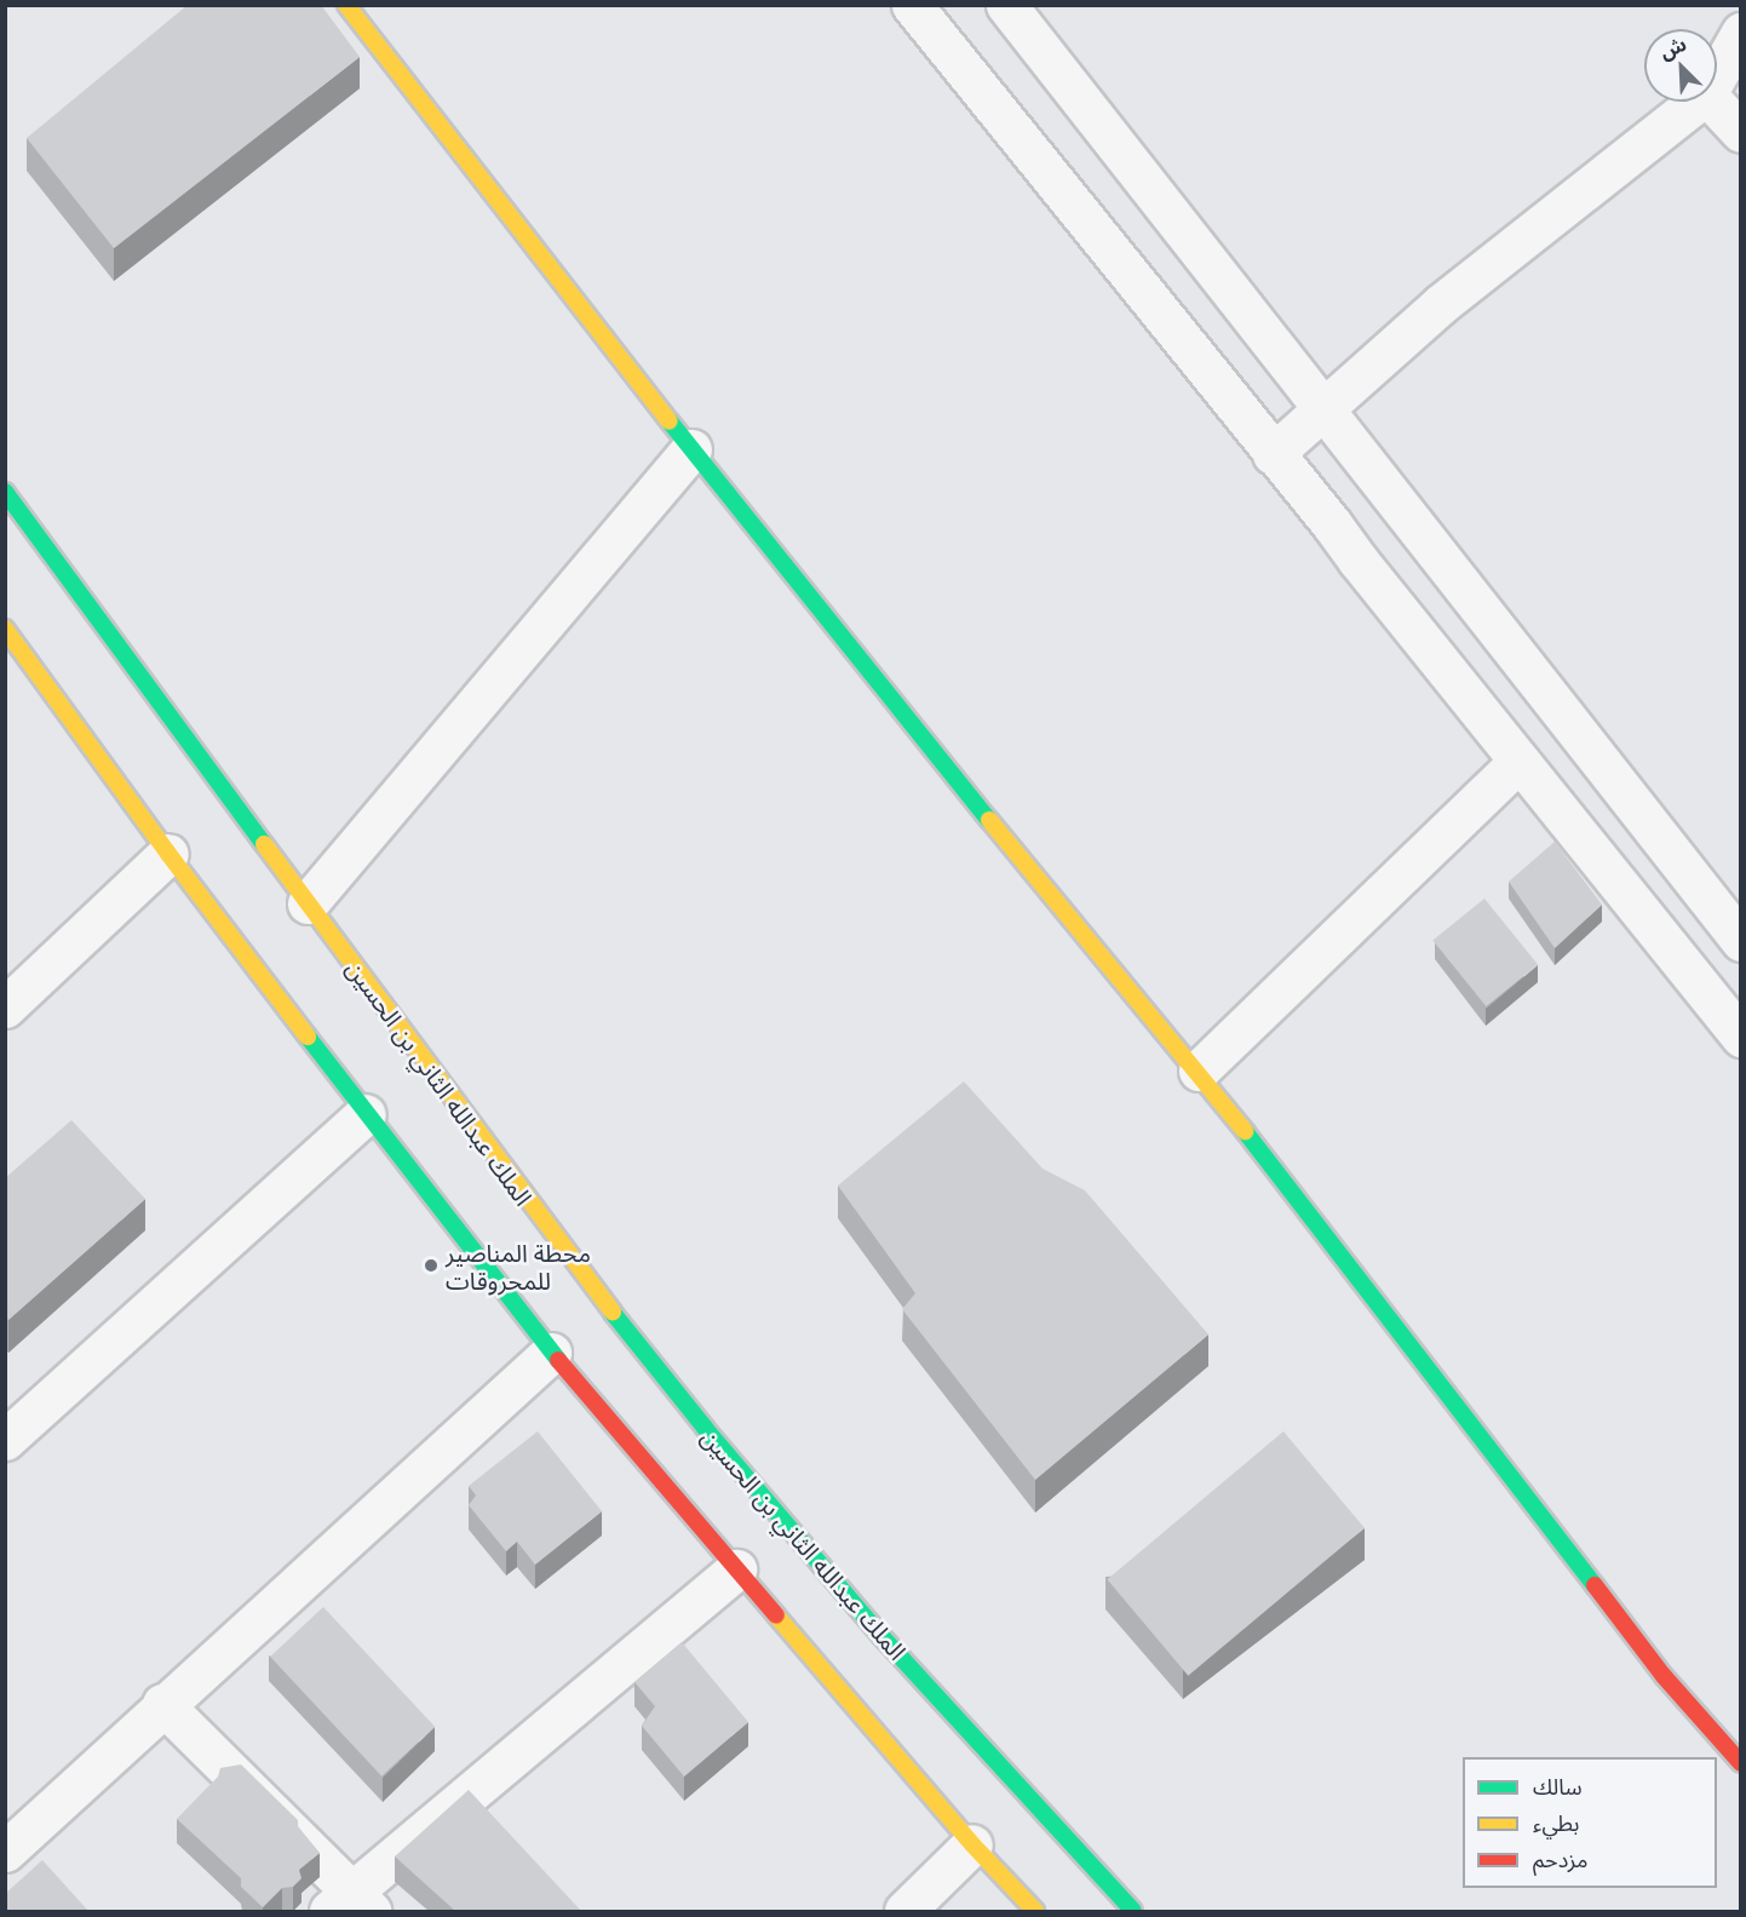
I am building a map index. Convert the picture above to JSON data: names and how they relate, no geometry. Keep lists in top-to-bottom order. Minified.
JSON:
{"streets":{"main road":["الملك عبدالله الثاني بن الحسين"]},"places":["محطة المناصير للمحروقات"],"legend":["سالك","بطيء","مزدحم"],"north":"top left"}
